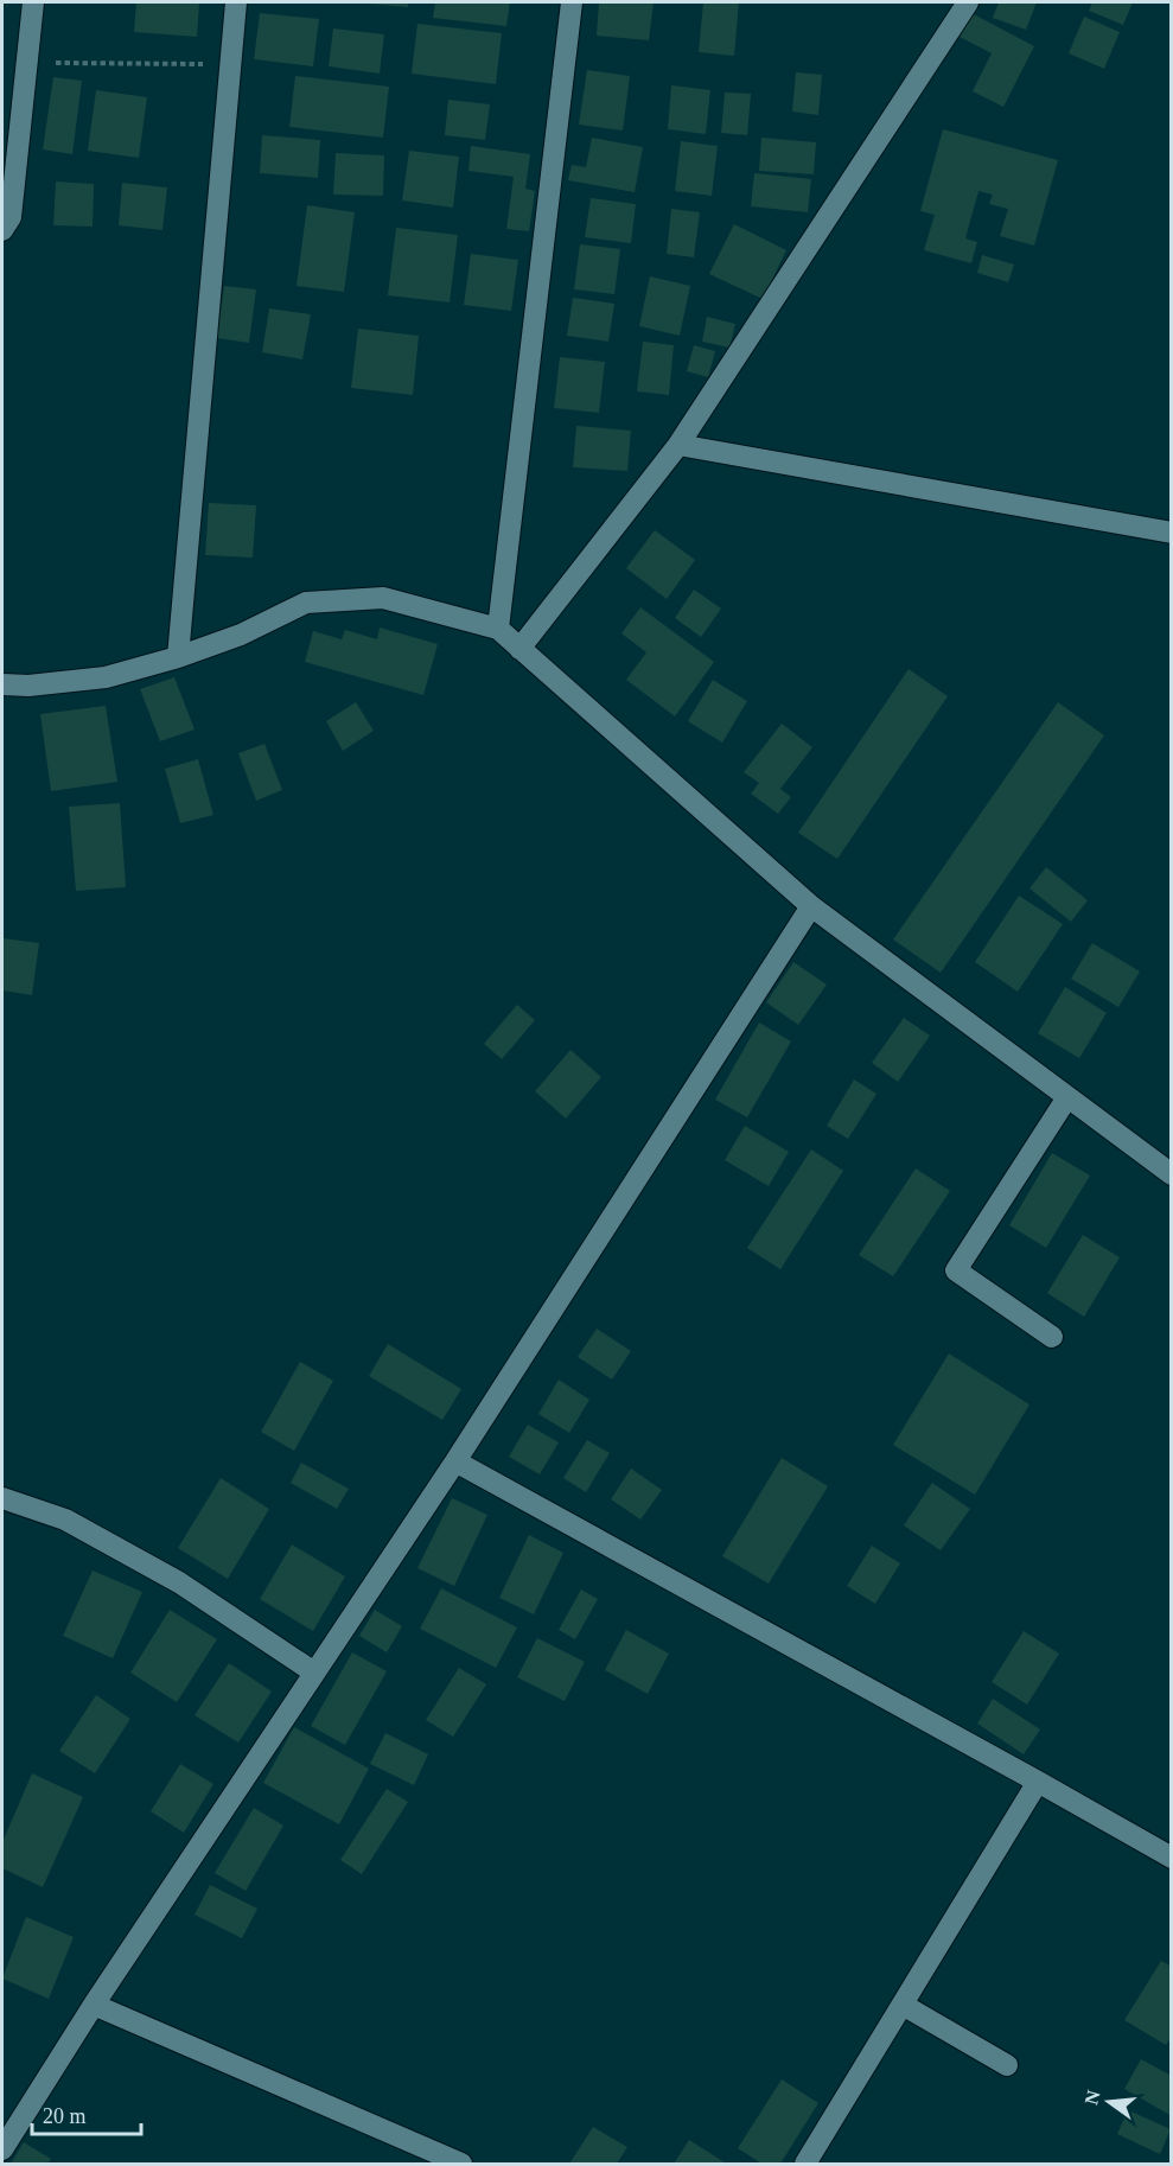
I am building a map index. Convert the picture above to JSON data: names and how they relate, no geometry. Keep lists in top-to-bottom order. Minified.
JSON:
{"scale_bar":"20 m","north":"left"}
